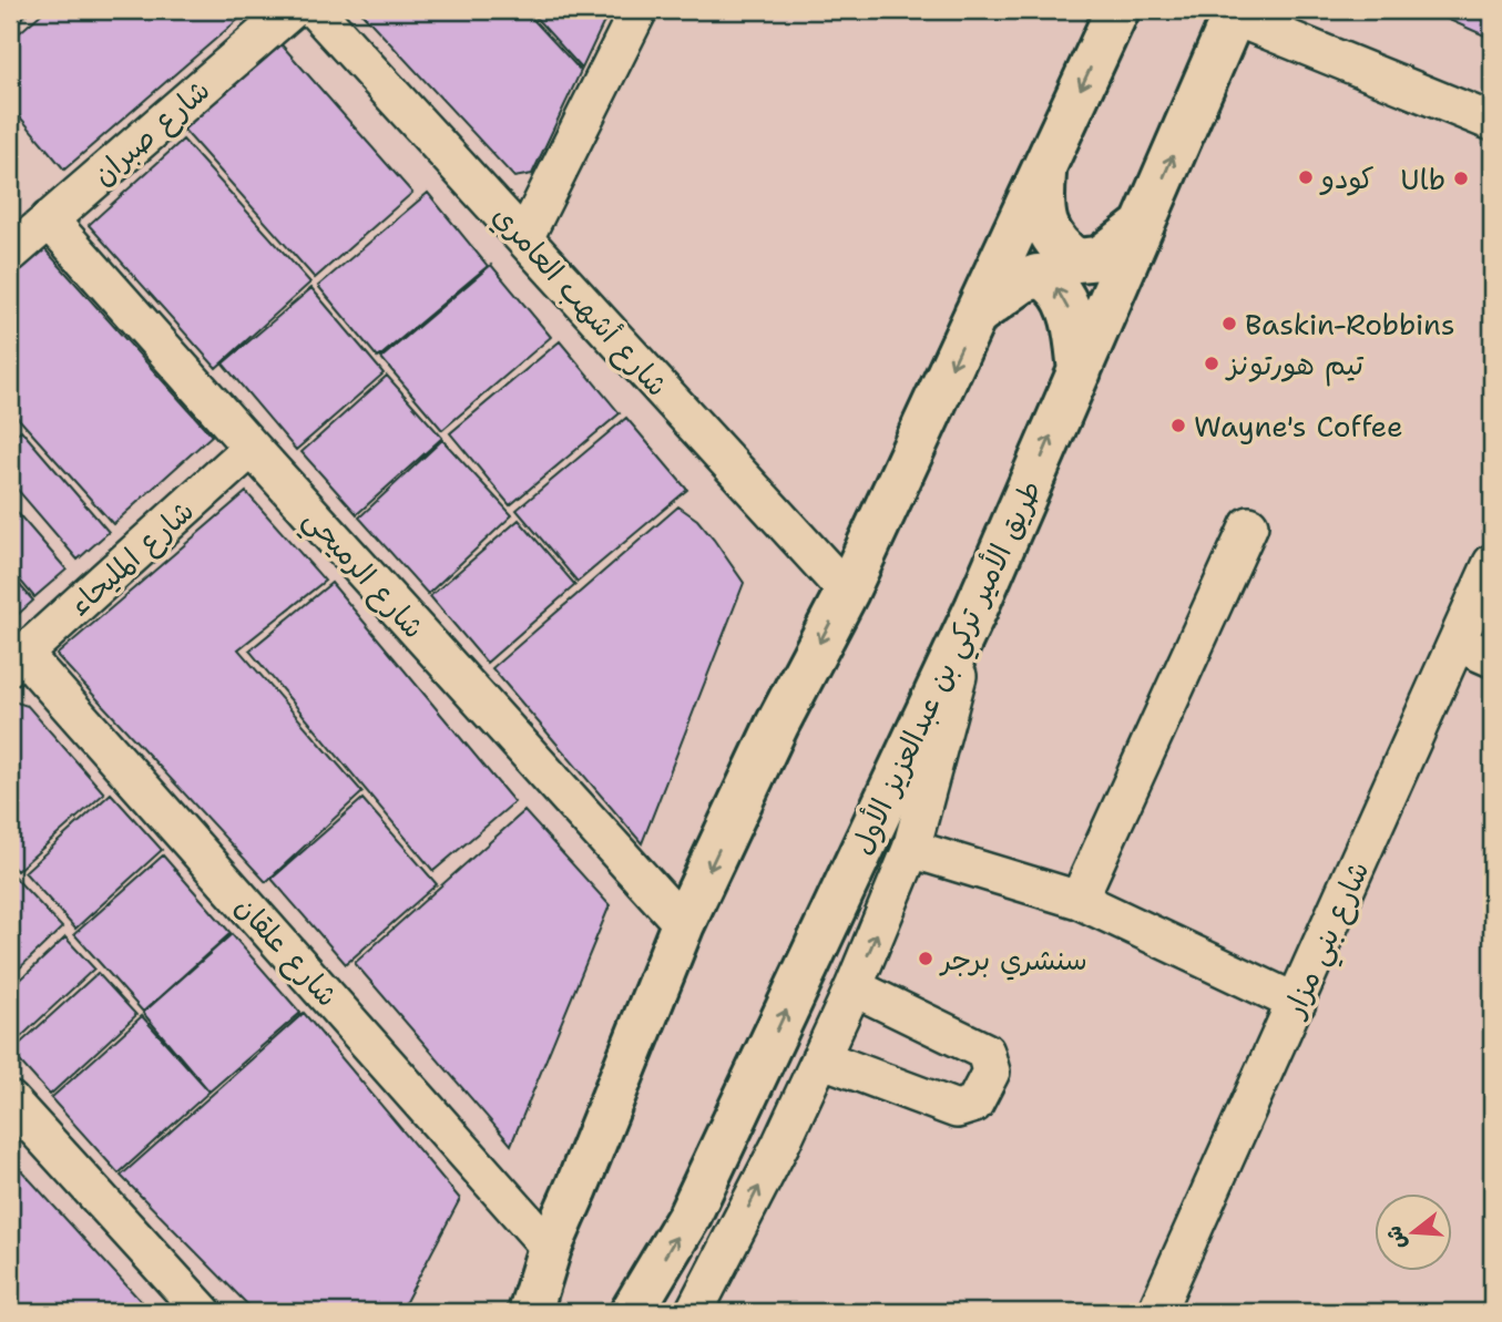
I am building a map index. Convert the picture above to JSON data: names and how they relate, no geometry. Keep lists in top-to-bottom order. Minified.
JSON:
{"streets":{"main road":["طريق الأمير تركي بن عبدالعزيز الأول"],"street":["شارع صبران","شارع أشهب العامري","شارع المليحاء","شارع الرميحي","شارع بني مزار","شارع علقان"]},"crossings":[["شارع صبران","شارع الرميحي"],["شارع المليحاء","شارع الرميحي"],["شارع المليحاء","شارع علقان"]],"places":["كودو","Ulb","Baskin-Robbins","تيم هورتونز","Wayne's Coffee","سنشري برجر"],"north":"left"}
